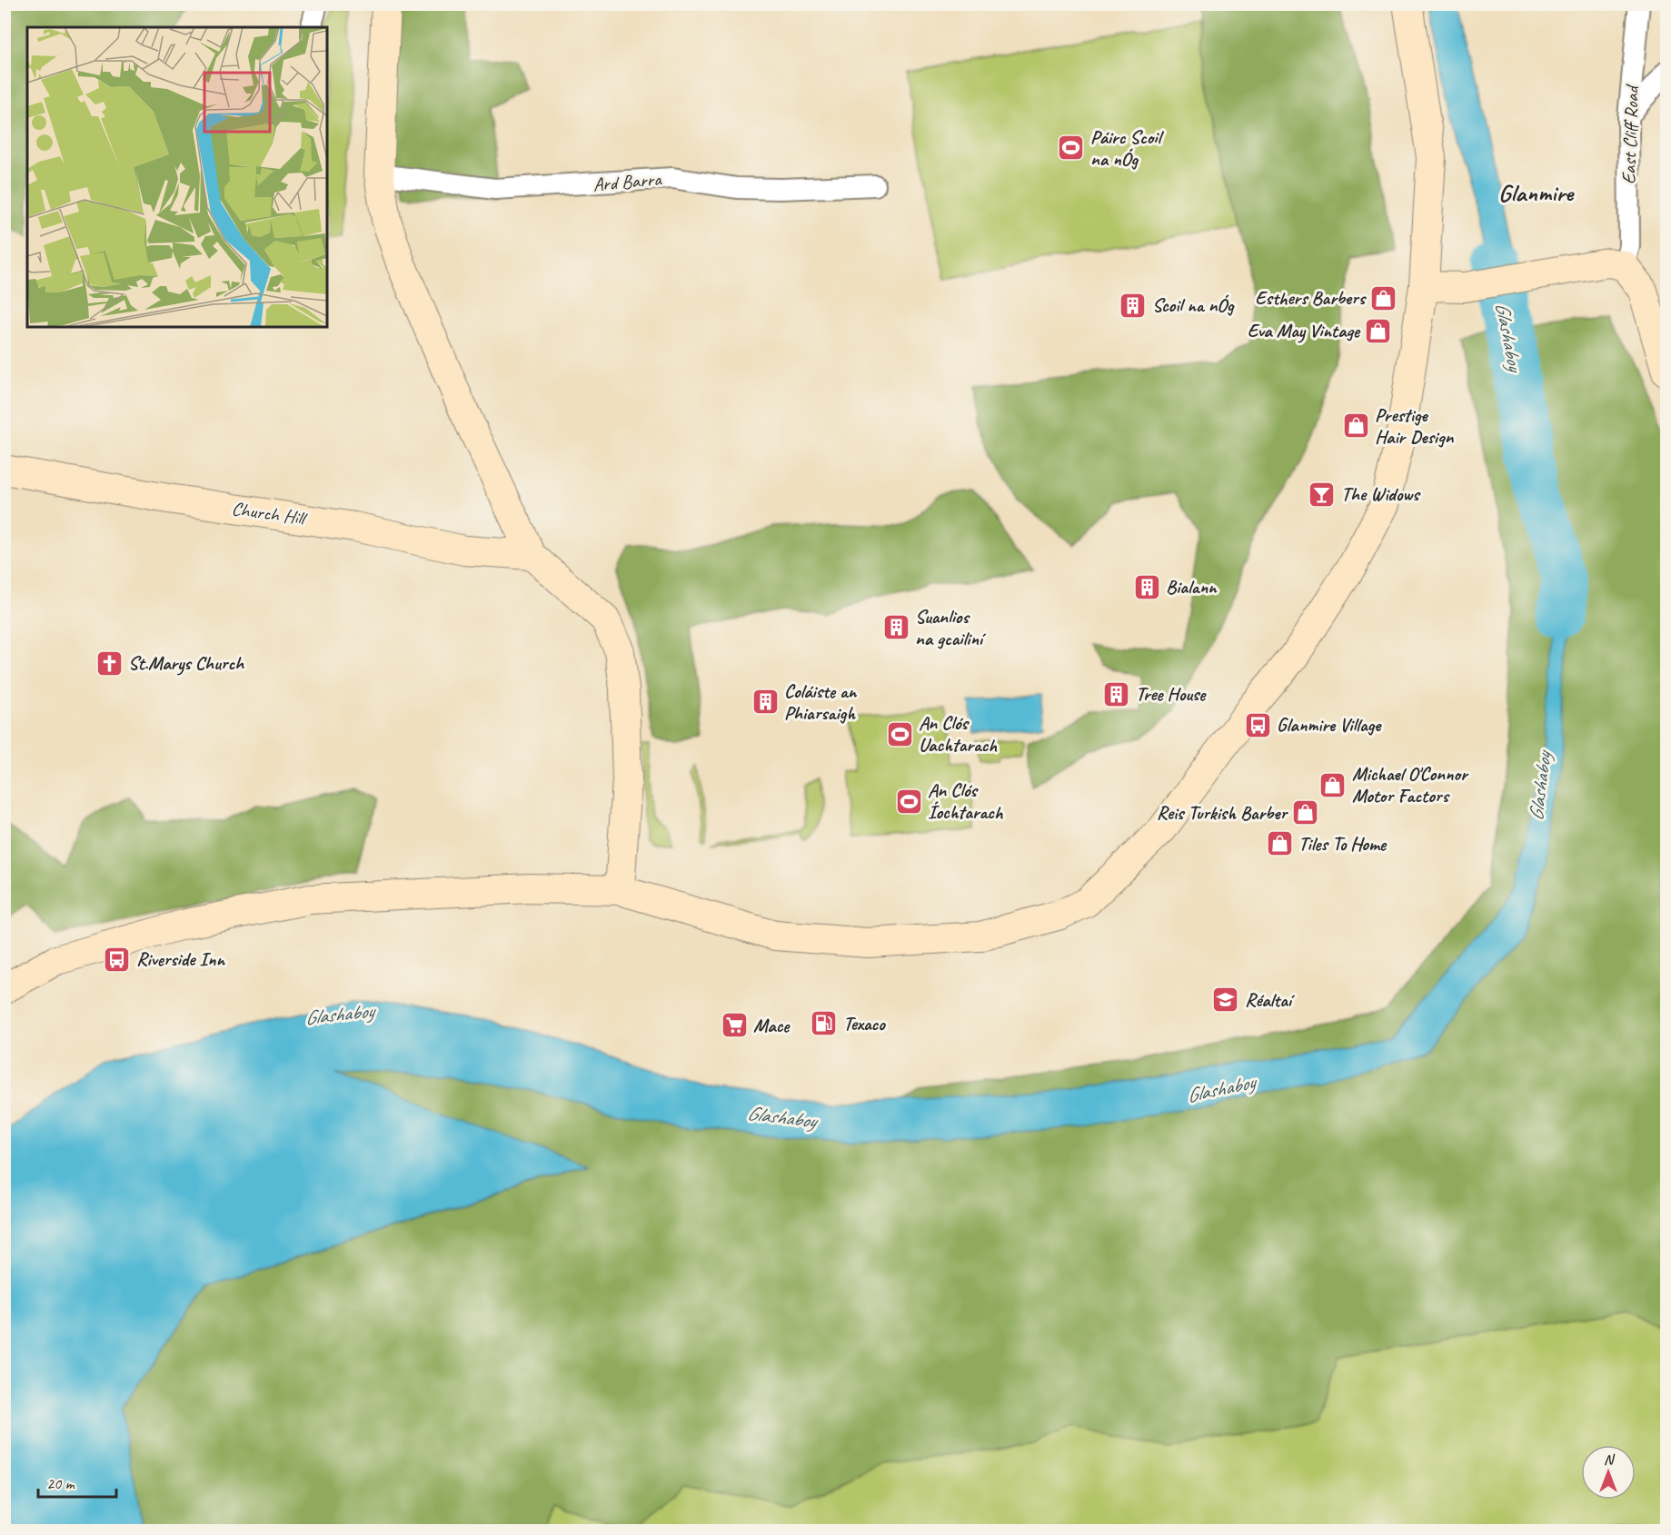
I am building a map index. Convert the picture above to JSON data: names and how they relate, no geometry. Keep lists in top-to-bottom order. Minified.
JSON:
{"streets":{"main road":["Church Hill"],"street":["East Cliff Road","Ard Barra"]},"districts":["Glanmire"],"water":["Glashaboy"],"places":{"sports":["Páirc Scoil na nÓg","An Clós Uachtarach","An Clós Íochtarach"],"shop":["Esthers Barbers","Eva May Vintage","Prestige Hair Design","Michael O'Connor Motor Factors","Reis Turkish Barber","Tiles To Home"],"building":["Scoil na nÓg","Bialann","Suanlios na gcailiní","Tree House","Coláiste an Phiarsaigh"],"bar":["The Widows"],"church":["St.Marys Church"],"bus stop":["Glanmire Village","Riverside Inn"],"school or university":["Réaltaí"],"fuel station":["Texaco"],"supermarket":["Mace"]},"scale_bar":"20 m","north":"top"}
